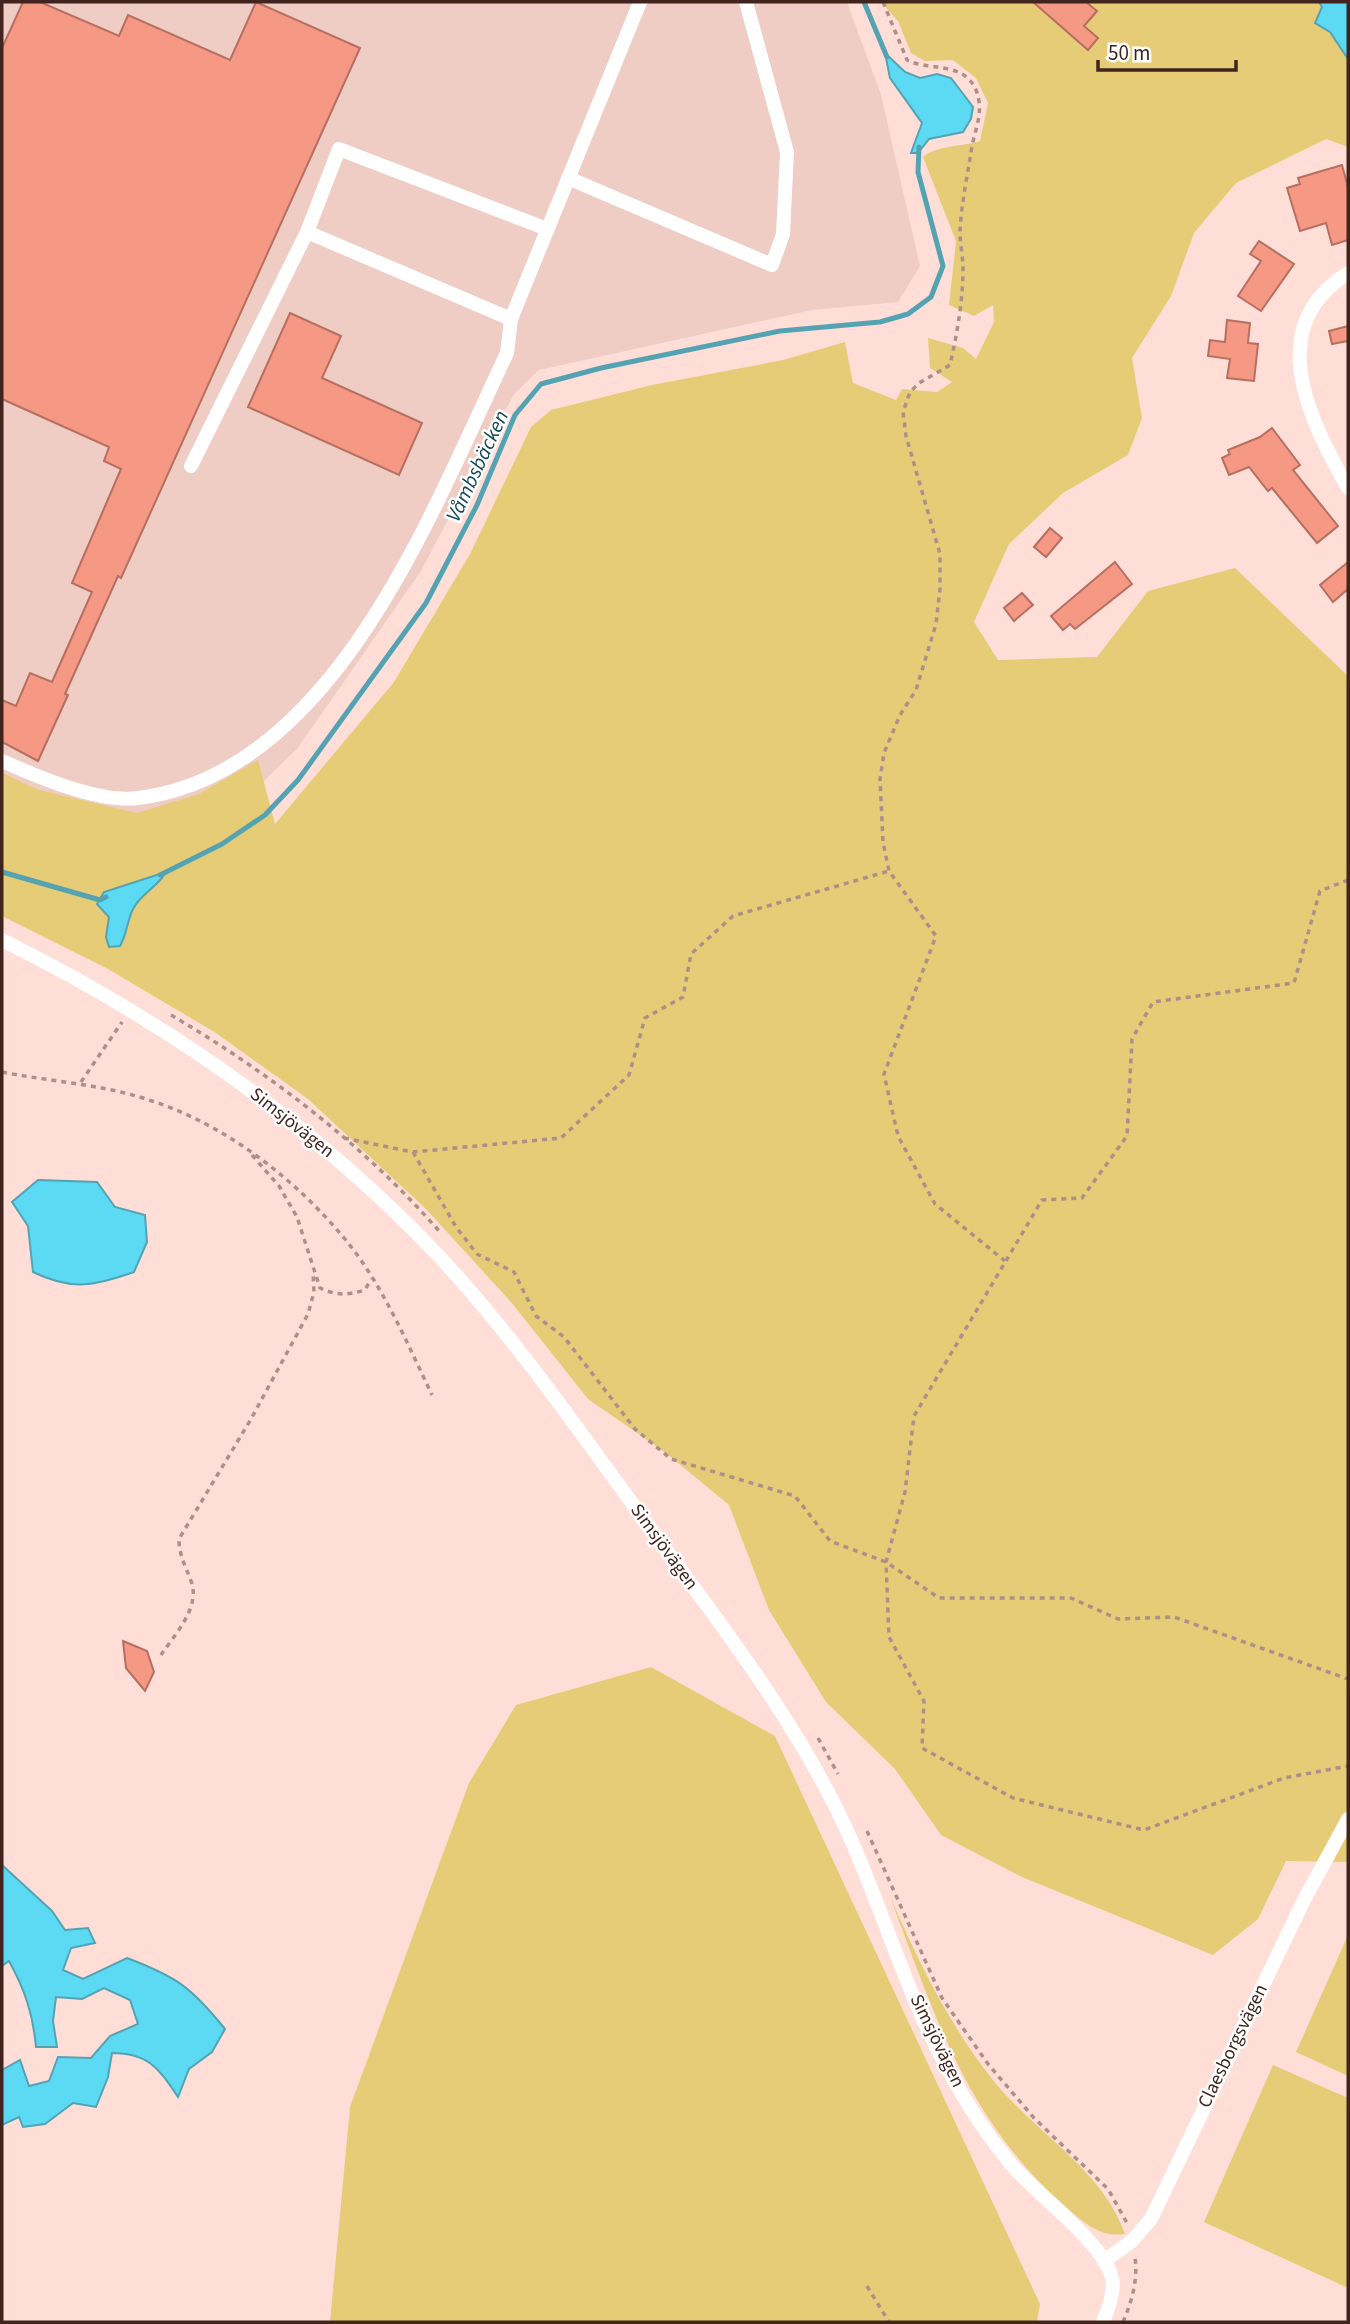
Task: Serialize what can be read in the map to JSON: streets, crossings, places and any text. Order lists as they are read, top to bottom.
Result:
{
  "streets": {
    "street": ["Simsjövägen", "Claesborgsvägen"]
  },
  "crossings": [
    ["Simsjövägen", "Claesborgsvägen"]
  ],
  "water": ["Våmbsbäcken"],
  "scale_bar": "50 m"
}
